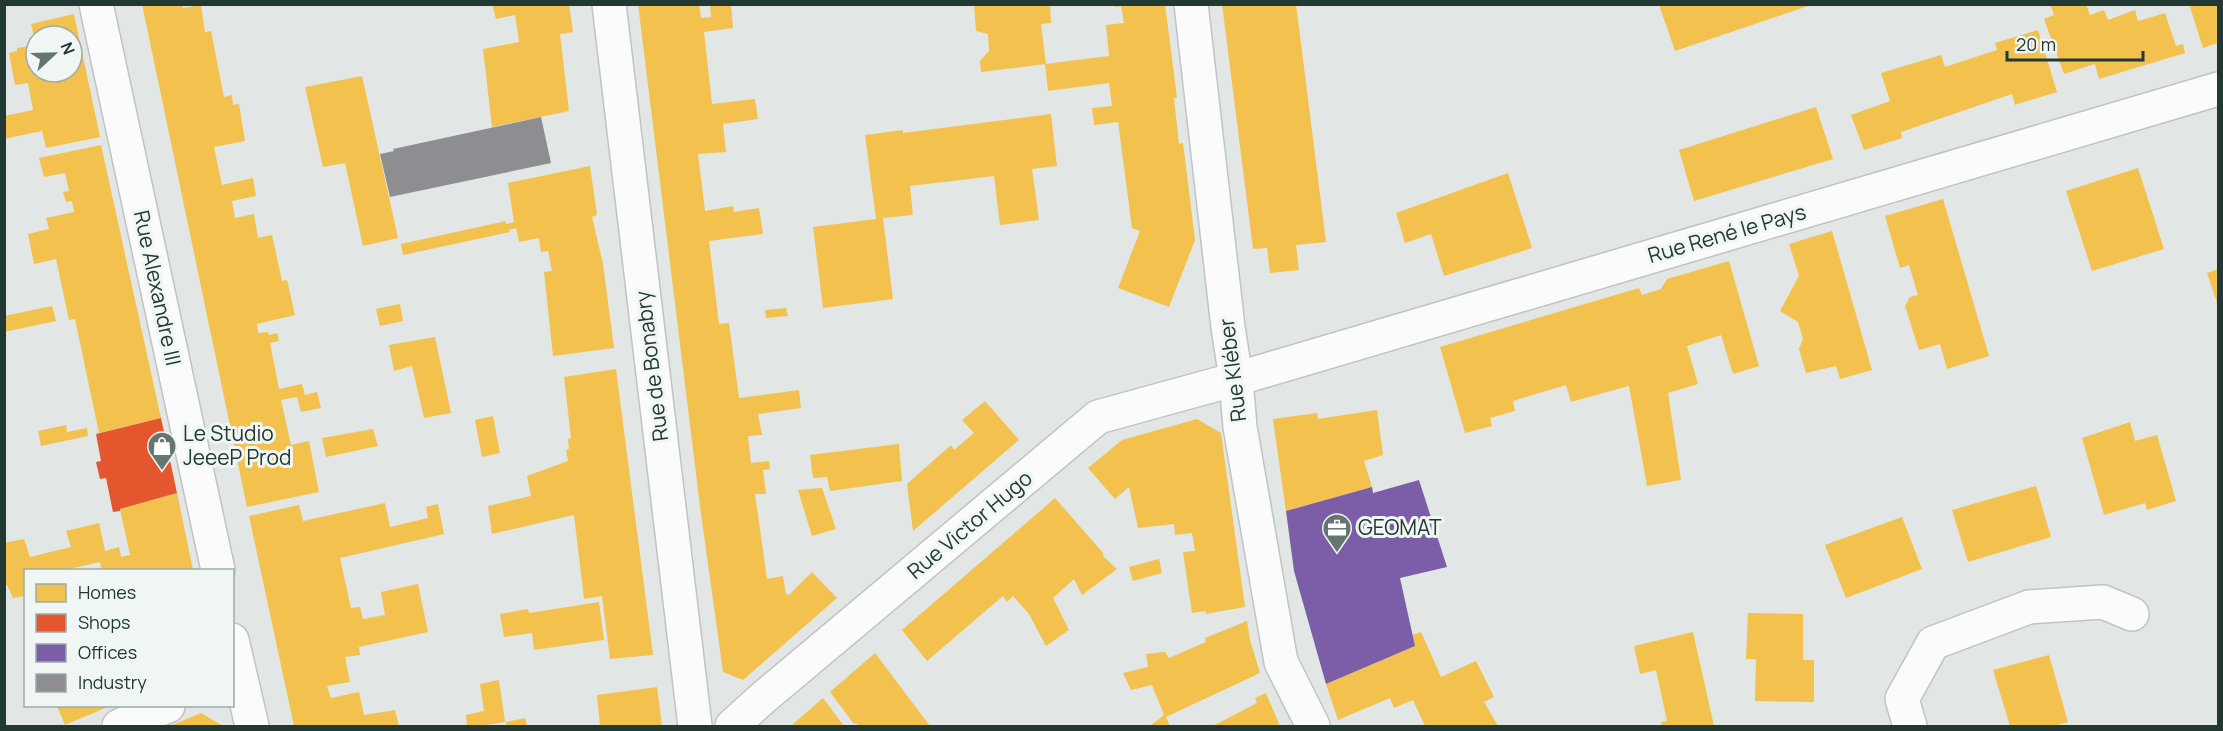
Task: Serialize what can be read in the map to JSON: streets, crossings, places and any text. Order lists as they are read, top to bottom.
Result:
{
  "streets": {
    "street": [
      "Rue René le Pays",
      "Rue Alexandre III",
      "Rue de Bonabry",
      "Rue Kléber",
      "Rue Victor Hugo"
    ]
  },
  "crossings": [
    ["Rue René le Pays", "Rue Kléber"],
    ["Rue René le Pays", "Rue Victor Hugo"],
    ["Rue Kléber", "Rue Victor Hugo"]
  ],
  "places": {
    "shop": ["Le Studio JeeeP Prod"],
    "office": ["GEOMAT"]
  },
  "legend": [
    "Homes",
    "Shops",
    "Offices",
    "Industry"
  ],
  "scale_bar": "20 m",
  "north": "right"
}
